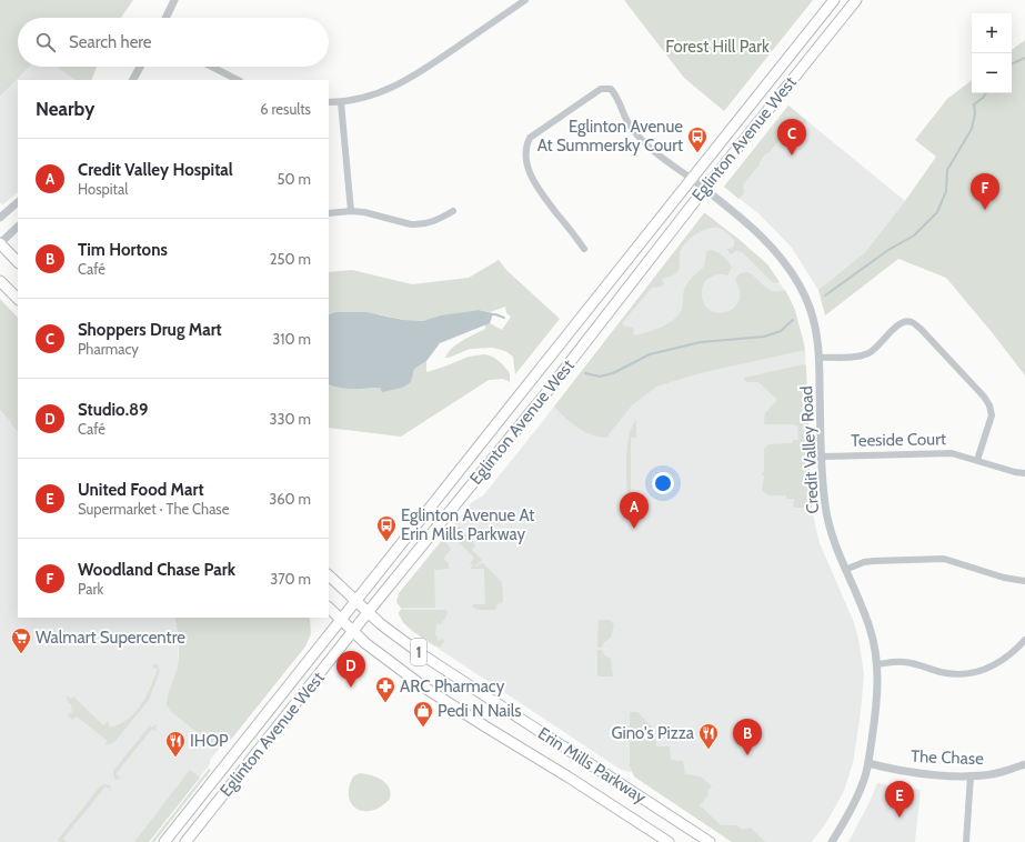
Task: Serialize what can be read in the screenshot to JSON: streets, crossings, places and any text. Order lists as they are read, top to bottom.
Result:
{
  "streets": {
    "main road": ["Eglinton Avenue West", "1", "Erin Mills Parkway"],
    "street": ["Teeside Court", "Credit Valley Road", "The Chase"]
  },
  "crossings": [
    ["Eglinton Avenue West", "Credit Valley Road"],
    ["Eglinton Avenue West", "Erin Mills Parkway"],
    ["Teeside Court", "Credit Valley Road"],
    ["Credit Valley Road", "The Chase"]
  ],
  "parks": ["Forest Hill Park"],
  "places": {
    "bus stop": ["Eglinton Avenue At Summersky Court", "Eglinton Avenue At Erin Mills Parkway"],
    "supermarket": ["Walmart Supercentre"],
    "pharmacy": ["ARC Pharmacy"],
    "shop": ["Pedi N Nails"],
    "restaurant": ["Gino's Pizza", "IHOP"]
  },
  "page": {
    "map_buttons": ["+", "−"],
    "search": "Search here",
    "heading": ["Nearby", "6 results"],
    "pins": [
      "C",
      "F",
      "A",
      "D",
      "B",
      "E"
    ],
    "list": [
      {
        "mark": "A",
        "name": "Credit Valley Hospital",
        "note": "Hospital",
        "value": "50 m"
      },
      {
        "mark": "B",
        "name": "Tim Hortons",
        "note": "Café",
        "value": "250 m"
      },
      {
        "mark": "C",
        "name": "Shoppers Drug Mart",
        "note": "Pharmacy",
        "value": "310 m"
      },
      {
        "mark": "D",
        "name": "Studio.89",
        "note": "Café",
        "value": "330 m"
      },
      {
        "mark": "E",
        "name": "United Food Mart",
        "note": "Supermarket · The Chase",
        "value": "360 m"
      },
      {
        "mark": "F",
        "name": "Woodland Chase Park",
        "note": "Park",
        "value": "370 m"
      }
    ]
  }
}
